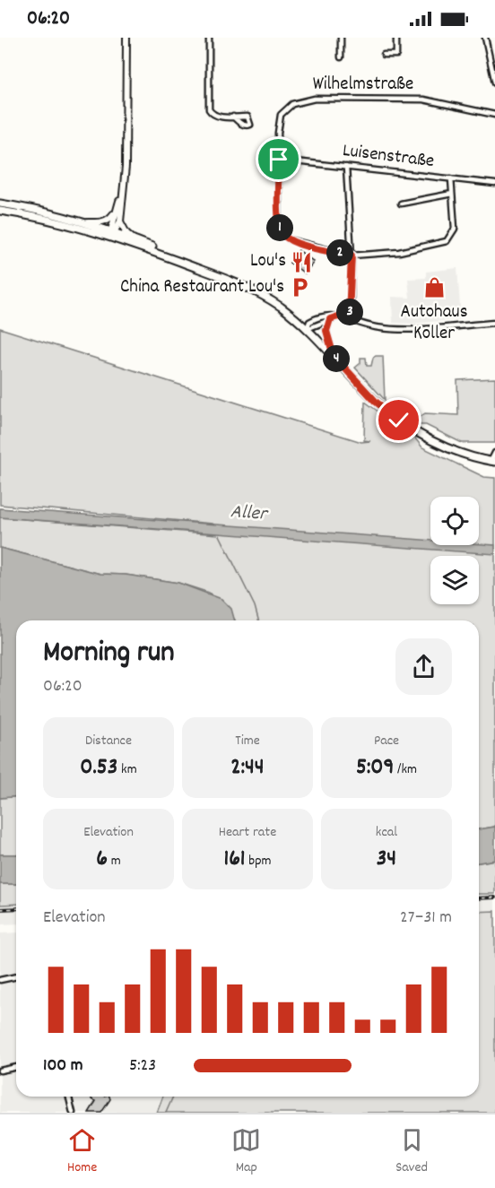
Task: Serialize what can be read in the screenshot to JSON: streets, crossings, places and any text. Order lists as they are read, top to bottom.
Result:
{
  "streets": {
    "street": ["Wilhelmstraße", "Luisenstraße"]
  },
  "crossings": [
    ["Wilhelmstraße", "Luisenstraße"]
  ],
  "water": ["Aller"],
  "places": {
    "restaurant": ["Lou's"],
    "parking": ["China Restaurant Lou's"],
    "shop": ["Autohaus Koller"]
  },
  "page": {
    "status": "06:20",
    "pins": [
      "1",
      "2",
      "3",
      "4"
    ],
    "heading": ["Morning run", "06:20"],
    "stats": [
      ["Distance", "0.53 km"],
      ["Time", "2:44"],
      ["Pace", "5:09 /km"],
      ["Elevation", "6 m"],
      ["Heart rate", "161 bpm"],
      ["kcal", "34"]
    ],
    "chart": ["Elevation", "27–31 m"],
    "list": [
      {
        "name": "100 m",
        "note": "5:23"
      }
    ],
    "tabs": ["Home", "Map", "Saved"]
  }
}
